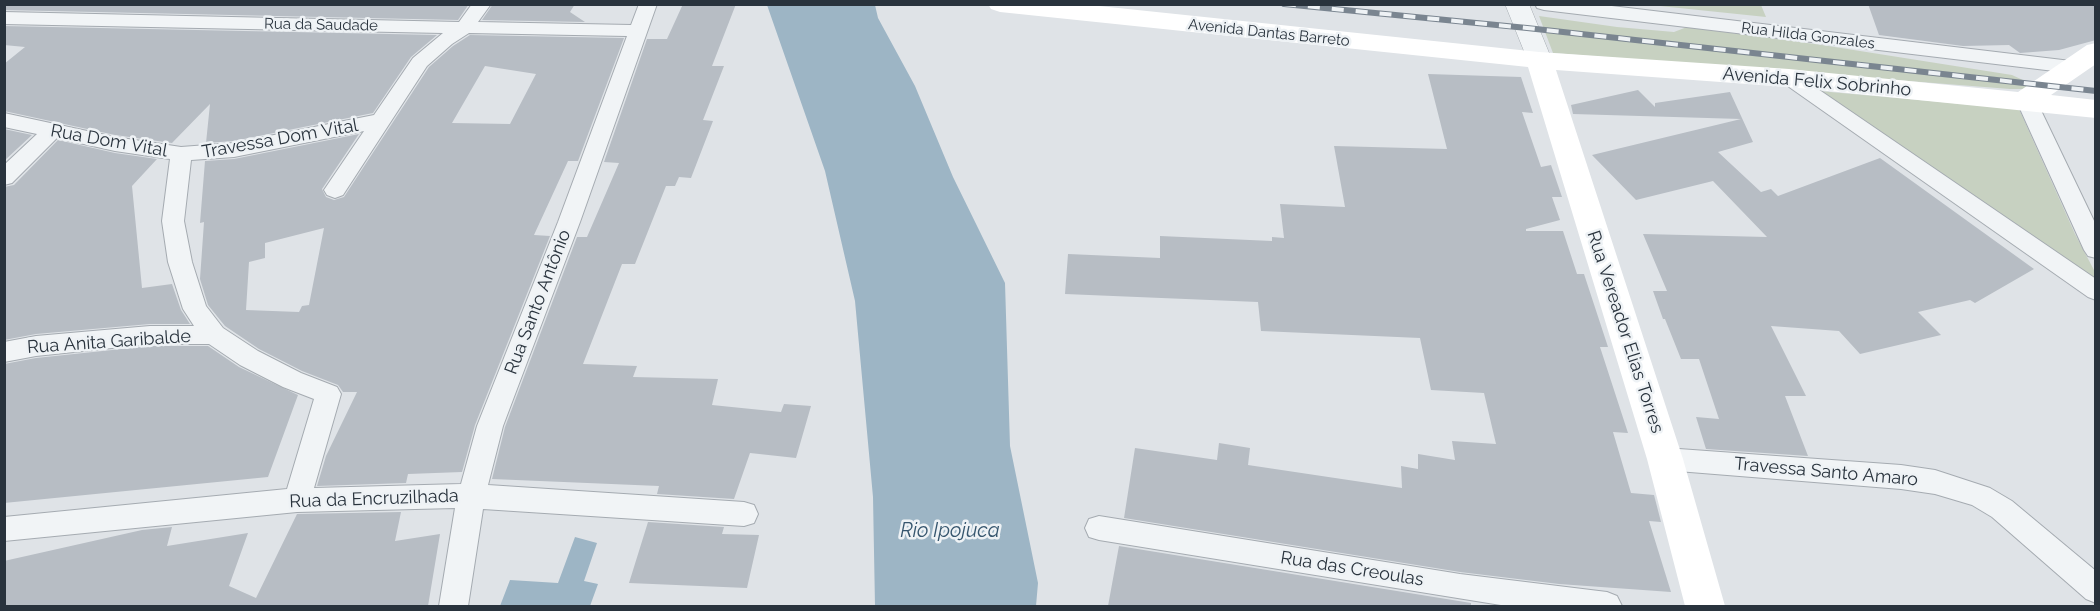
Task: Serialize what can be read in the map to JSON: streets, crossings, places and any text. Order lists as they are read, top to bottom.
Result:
{
  "streets": {
    "main road": ["Avenida Dantas Barreto", "Avenida Felix Sobrinho", "Rua Vereador Elias Torres"],
    "street": [
      "Rua da Saudade",
      "Rua Hilda Gonzales",
      "Travessa Dom Vital",
      "Rua Dom Vital",
      "Rua Santo Antônio",
      "Rua Anita Garibalde",
      "Travessa Santo Amaro",
      "Rua da Encruzilhada",
      "Rua das Creoulas"
    ]
  },
  "crossings": [
    ["Rua da Saudade", "Rua Santo Antônio"],
    ["Avenida Dantas Barreto", "Avenida Felix Sobrinho"],
    ["Avenida Dantas Barreto", "Rua Vereador Elias Torres"],
    ["Avenida Felix Sobrinho", "Rua Vereador Elias Torres"],
    ["Travessa Dom Vital", "Rua Dom Vital"],
    ["Rua Dom Vital", "Rua Anita Garibalde"],
    ["Rua Dom Vital", "Rua da Encruzilhada"],
    ["Rua Santo Antônio", "Rua da Encruzilhada"],
    ["Rua Vereador Elias Torres", "Travessa Santo Amaro"]
  ],
  "water": ["Rio Ipojuca"]
}
